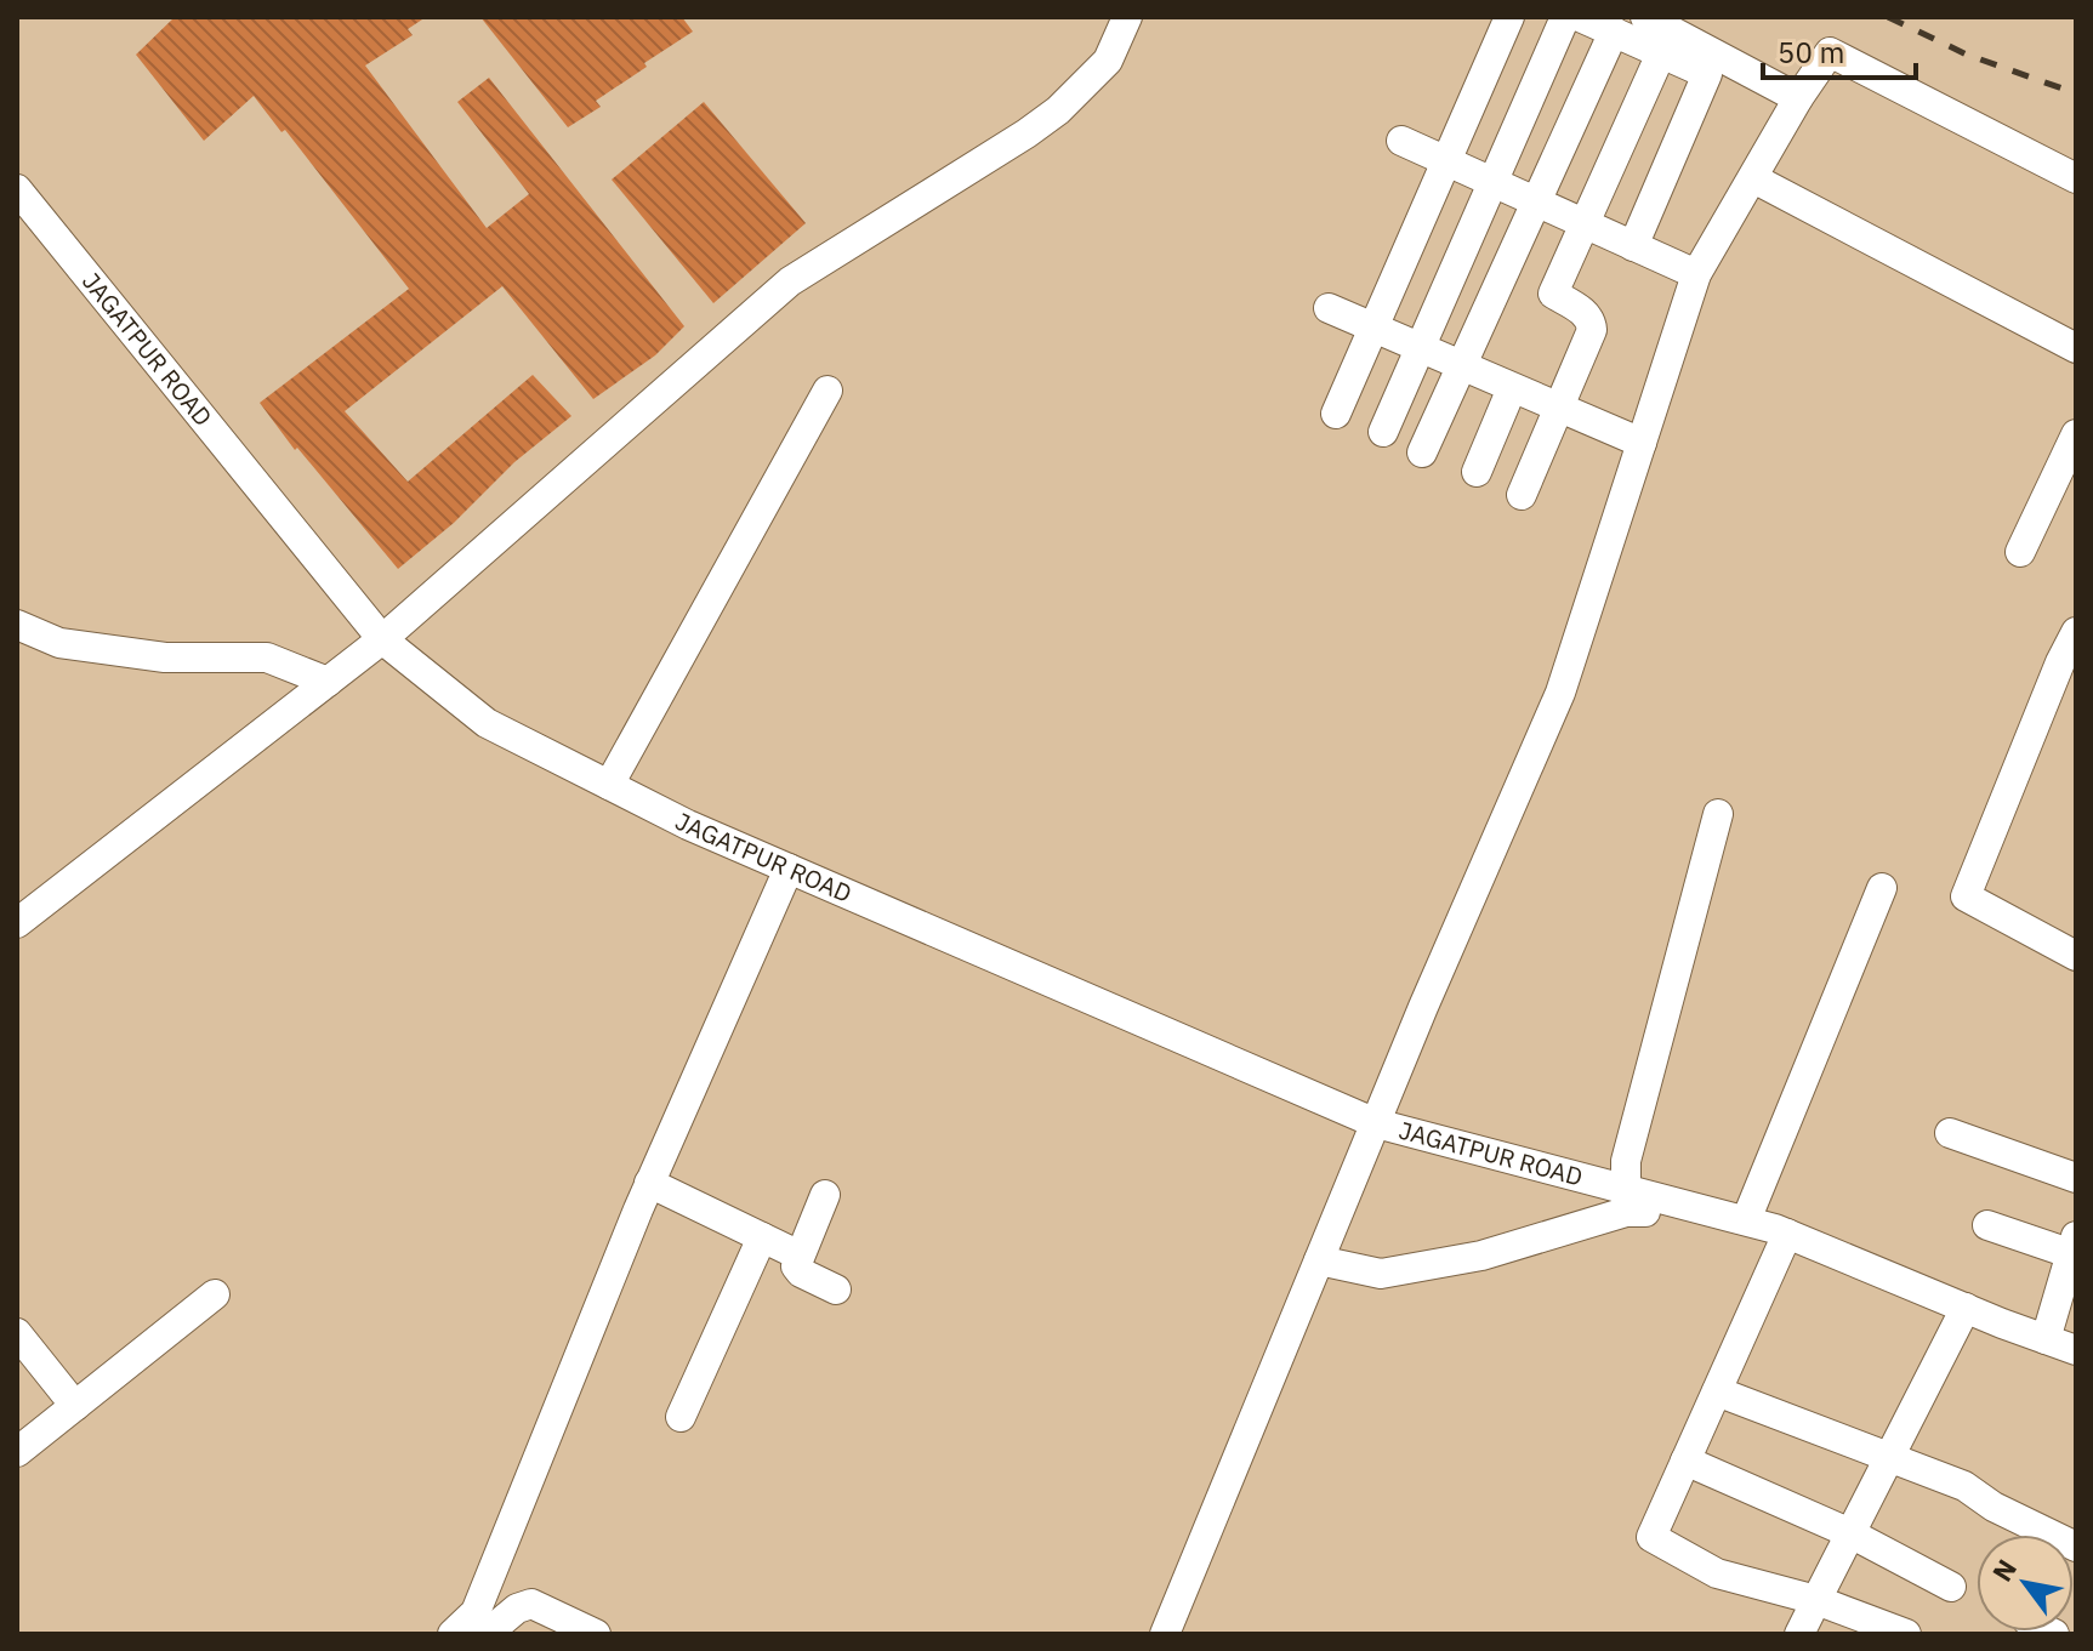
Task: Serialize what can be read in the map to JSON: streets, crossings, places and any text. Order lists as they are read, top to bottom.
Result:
{
  "streets": {
    "street": ["JAGATPUR ROAD"]
  },
  "scale_bar": "50 m",
  "north": "top left"
}
